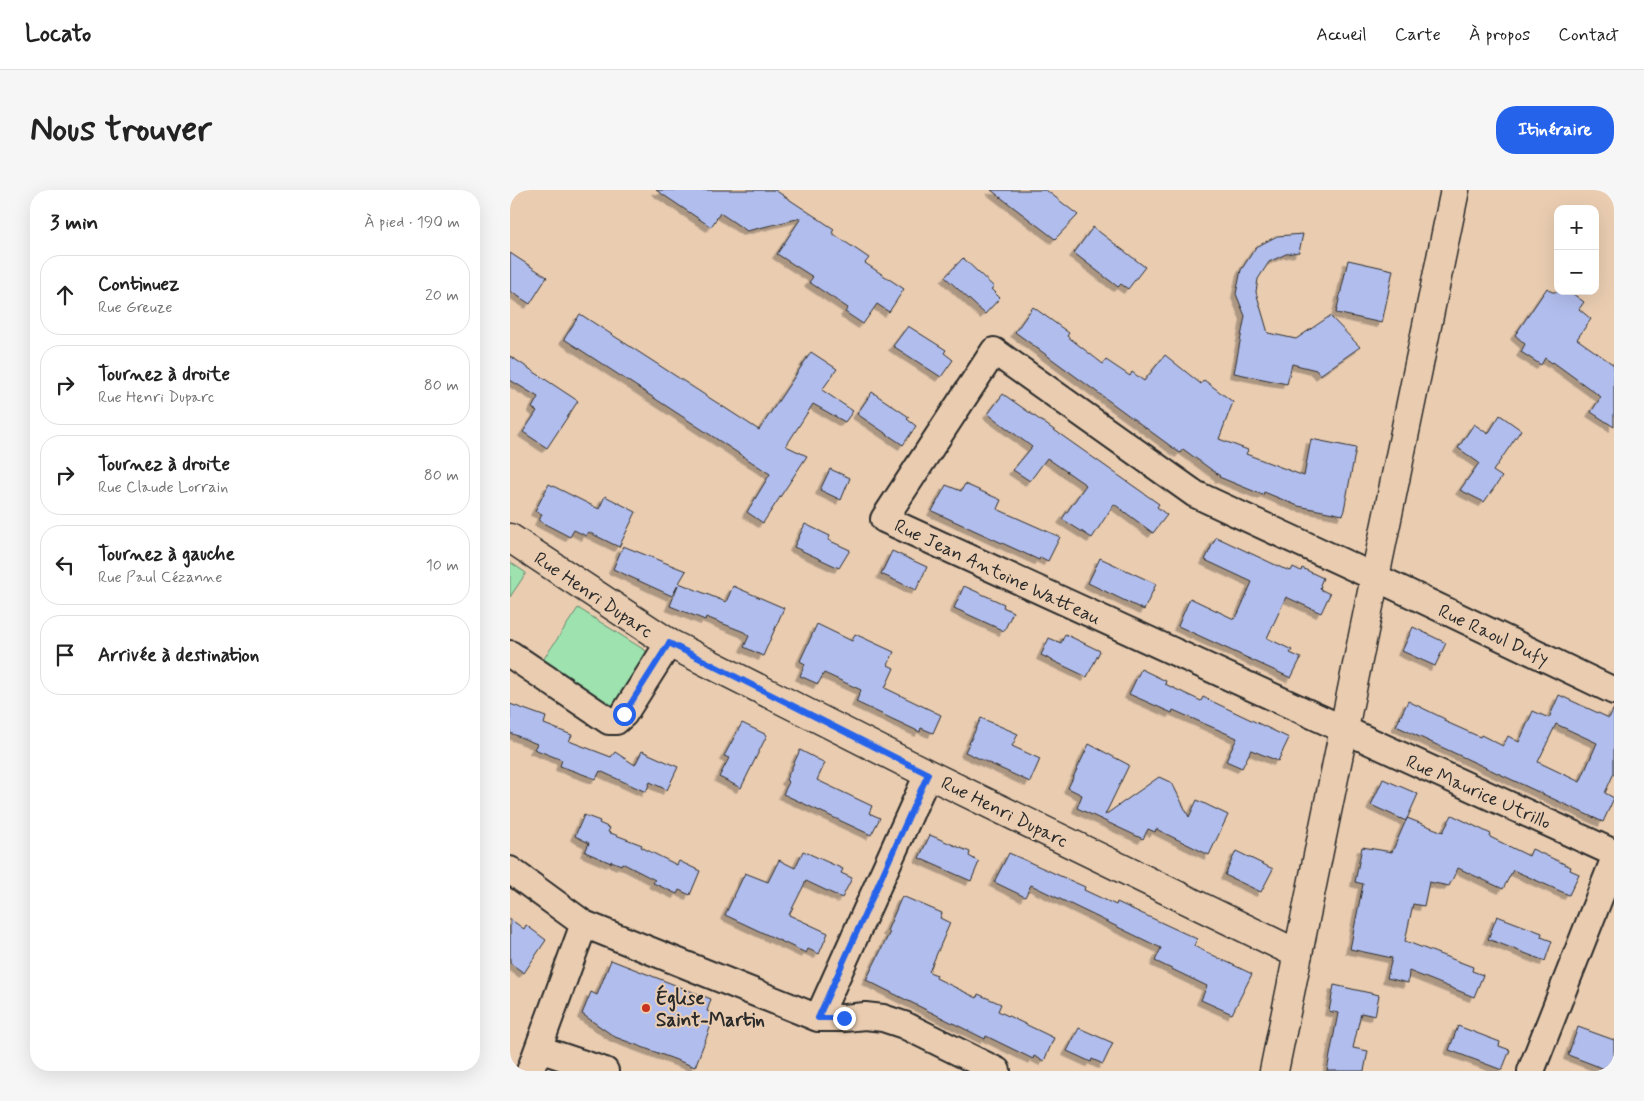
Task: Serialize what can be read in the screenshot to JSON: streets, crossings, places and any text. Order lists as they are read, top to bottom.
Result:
{
  "streets": {
    "main road": ["Rue Henri Duparc"],
    "street": ["Rue Jean Antoine Watteau", "Rue Raoul Dufy", "Rue Maurice Utrillo"]
  },
  "crossings": [
    ["Rue Jean Antoine Watteau", "Rue Raoul Dufy"],
    ["Rue Jean Antoine Watteau", "Rue Maurice Utrillo"]
  ],
  "places": ["Église Saint-Martin"],
  "page": {
    "header": "Locato",
    "nav": [
      "Accueil",
      "Carte",
      "À propos",
      "Contact"
    ],
    "buttons": "Itinéraire",
    "title": "Nous trouver",
    "heading": ["3 min", "À pied · 190 m"],
    "map_buttons": ["+", "−"],
    "list": [
      ["Continuez", "Rue Greuze", "20 m"],
      ["Tournez à droite", "Rue Henri Duparc", "80 m"],
      ["Tournez à droite", "Rue Claude Lorrain", "80 m"],
      ["Tournez à gauche", "Rue Paul Cézanne", "10 m"],
      "Arrivée à destination"
    ]
  }
}
